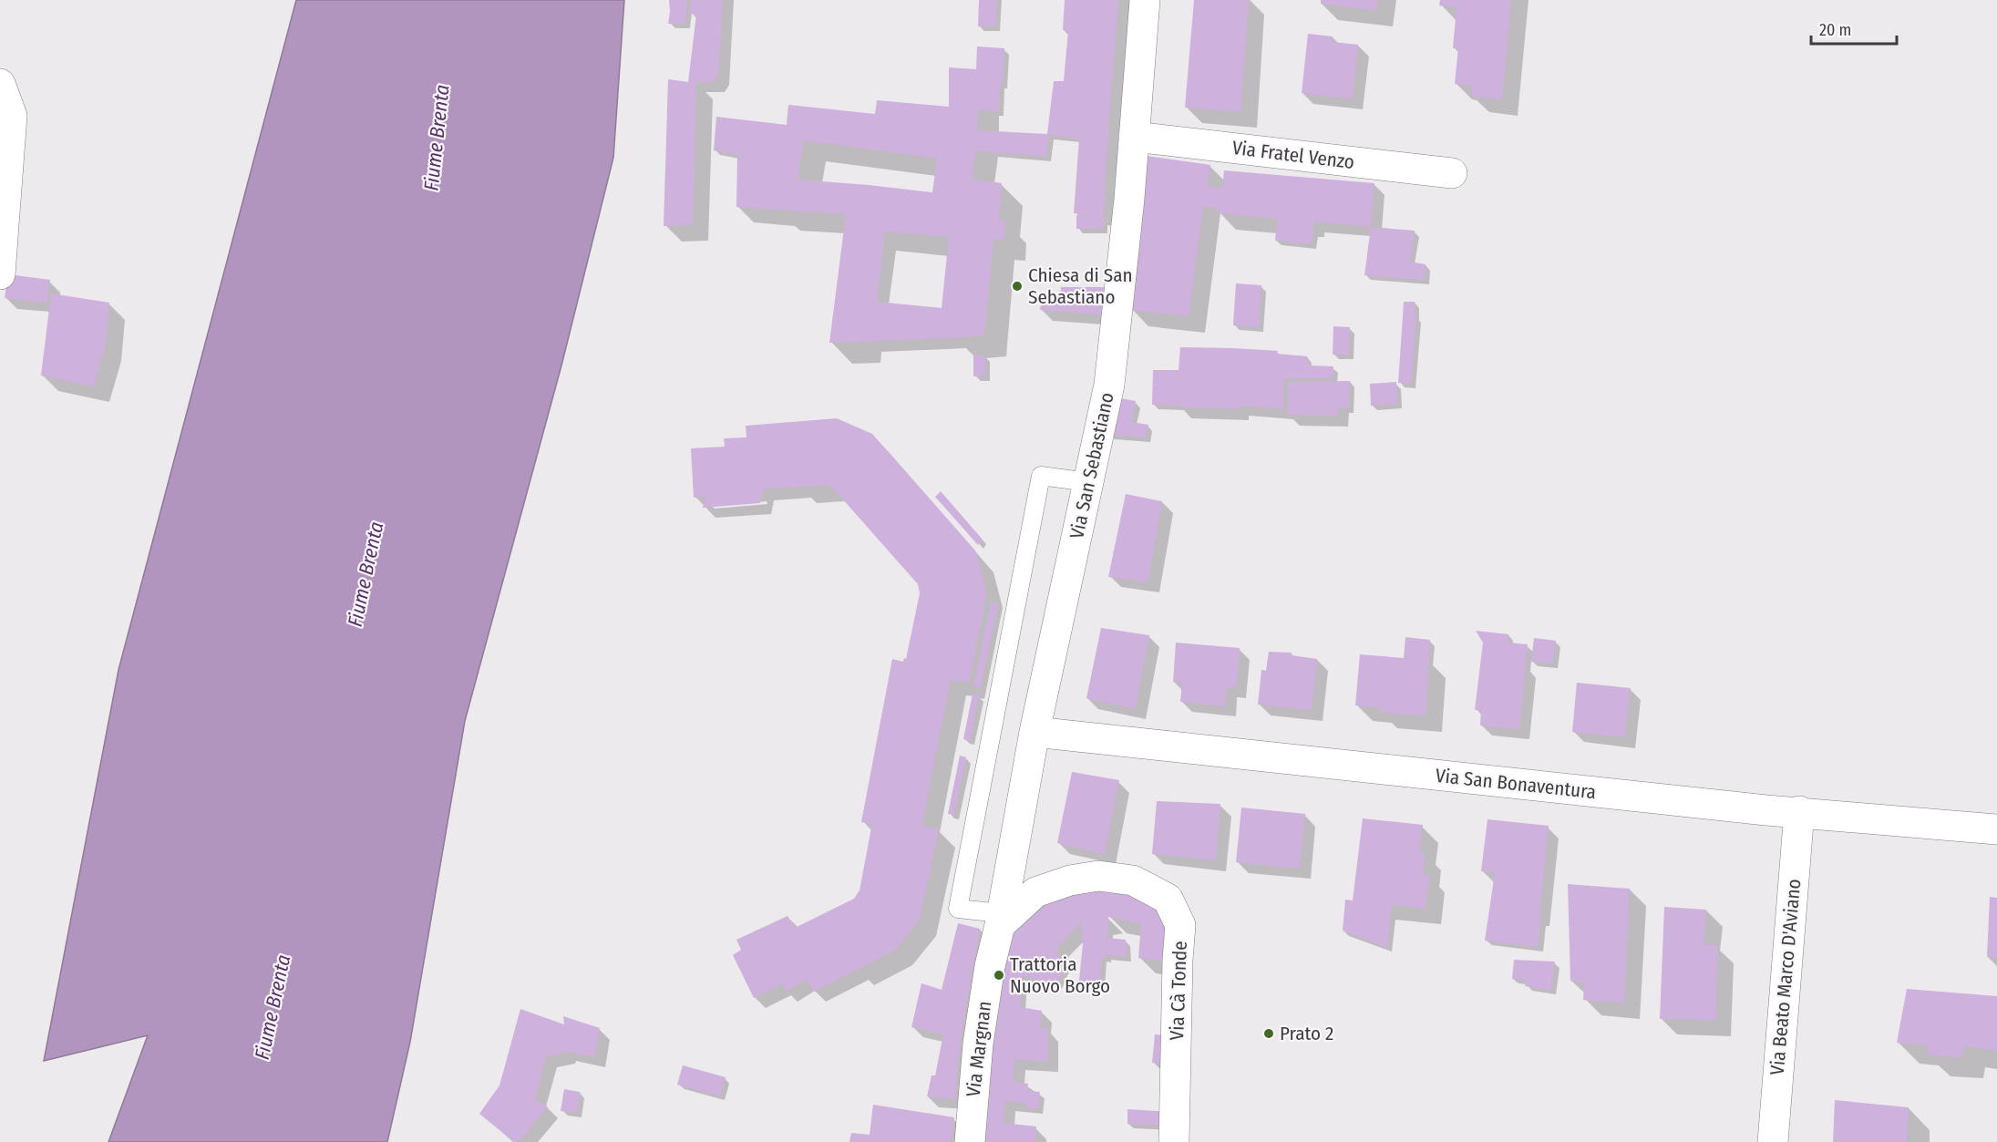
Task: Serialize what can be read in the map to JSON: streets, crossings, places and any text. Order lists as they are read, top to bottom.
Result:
{
  "streets": {
    "street": [
      "Via Fratel Venzo",
      "Via San Sebastiano",
      "Via San Bonaventura",
      "Via Beato Marco D'Aviano",
      "Via Cà Tonde",
      "Via Margnan"
    ]
  },
  "crossings": [
    ["Via Fratel Venzo", "Via San Sebastiano"],
    ["Via San Sebastiano", "Via San Bonaventura"],
    ["Via San Sebastiano", "Via Cà Tonde"],
    ["Via San Sebastiano", "Via Margnan"],
    ["Via San Bonaventura", "Via Beato Marco D'Aviano"],
    ["Via Cà Tonde", "Via Margnan"]
  ],
  "water": ["Fiume Brenta"],
  "places": ["Chiesa di San Sebastiano", "Trattoria Nuovo Borgo", "Prato 2"],
  "scale_bar": "20 m"
}
